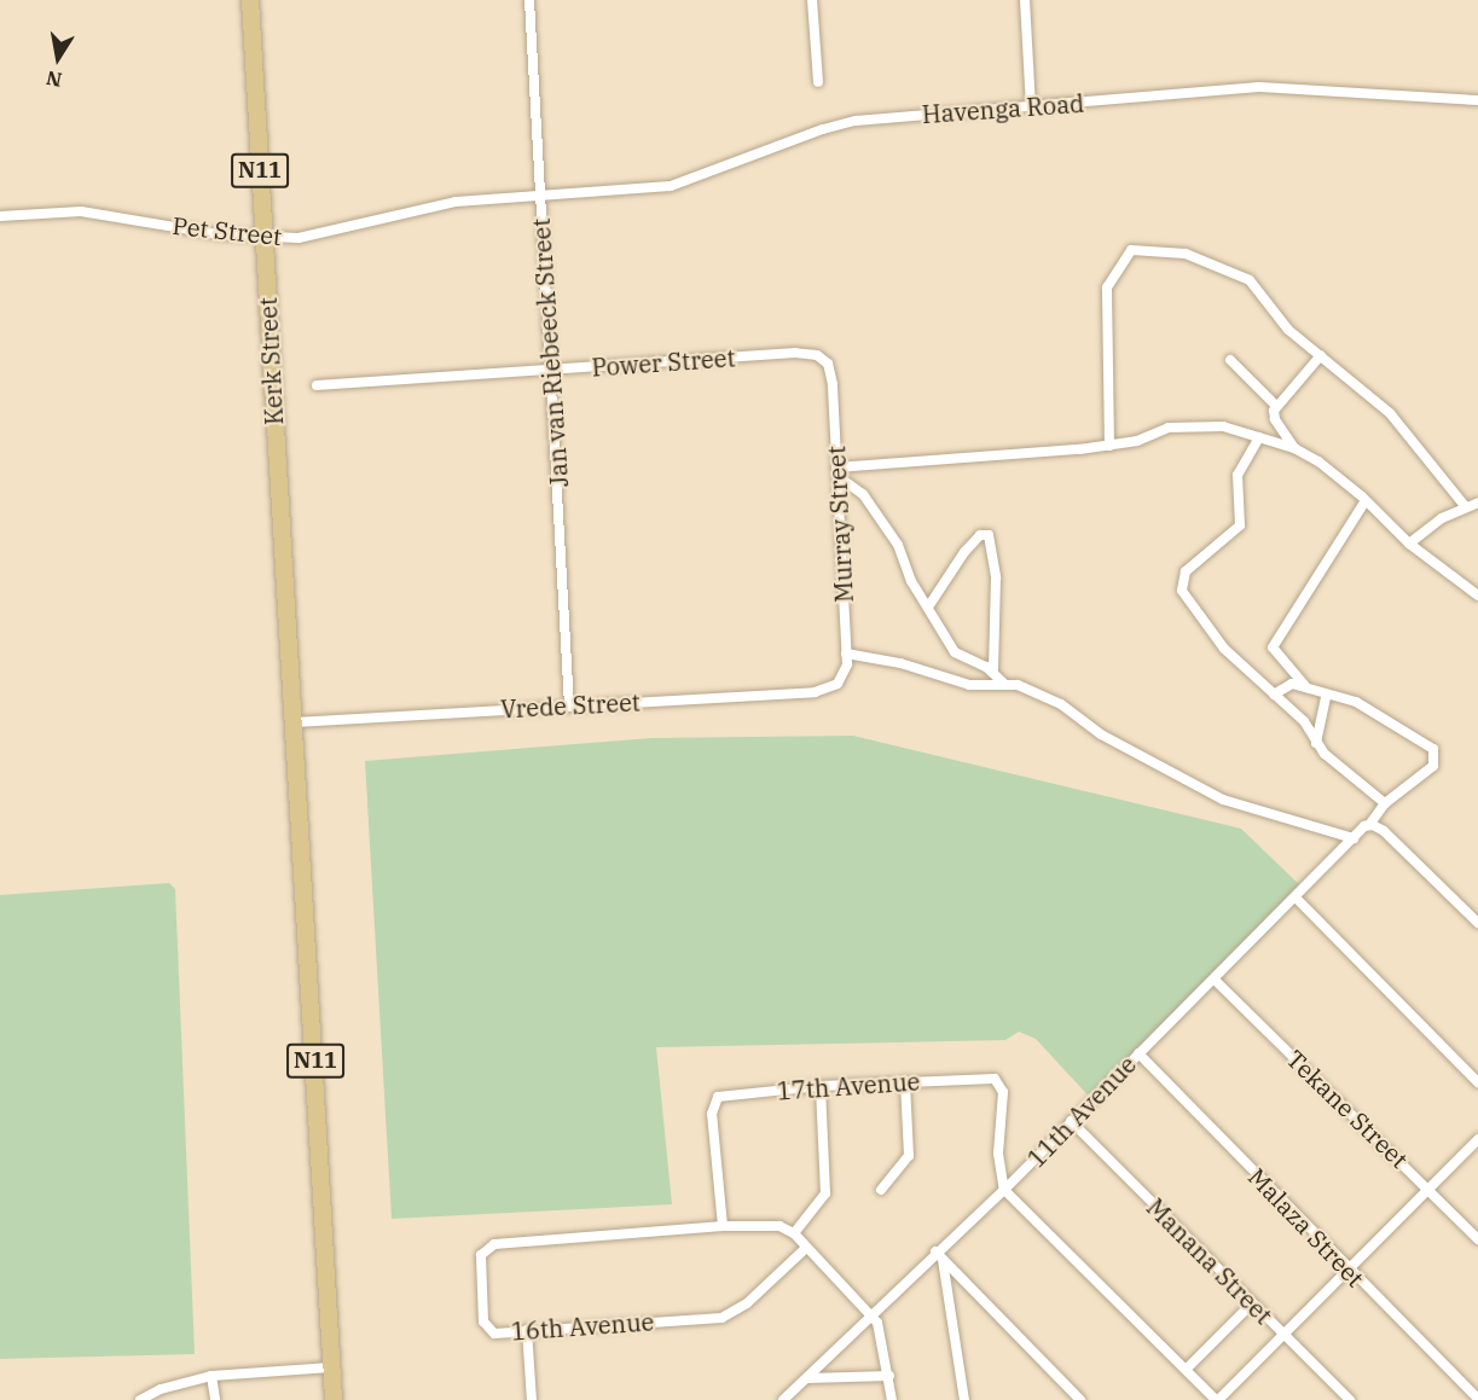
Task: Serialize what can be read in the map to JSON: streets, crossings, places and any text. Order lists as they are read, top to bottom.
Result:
{
  "streets": {
    "highway": ["N11", "Kerk Street"],
    "street": [
      "Havenga Road",
      "Pet Street",
      "Jan van Riebeeck Street",
      "Power Street",
      "Murray Street",
      "Vrede Street",
      "17th Avenue",
      "Tekane Street",
      "11th Avenue",
      "Malaza Street",
      "Manana Street",
      "16th Avenue"
    ]
  },
  "crossings": [
    ["Havenga Road", "Pet Street"],
    ["Havenga Road", "Jan van Riebeeck Street"],
    ["N11", "Kerk Street"],
    ["N11", "Vrede Street"],
    ["Pet Street", "Jan van Riebeeck Street"],
    ["Pet Street", "Kerk Street"],
    ["Jan van Riebeeck Street", "Power Street"],
    ["Jan van Riebeeck Street", "Vrede Street"],
    ["Kerk Street", "Vrede Street"],
    ["Power Street", "Murray Street"],
    ["Murray Street", "Vrede Street"],
    ["17th Avenue", "11th Avenue"],
    ["17th Avenue", "16th Avenue"],
    ["Tekane Street", "11th Avenue"],
    ["11th Avenue", "Malaza Street"],
    ["11th Avenue", "Manana Street"]
  ],
  "north": "bottom"
}
